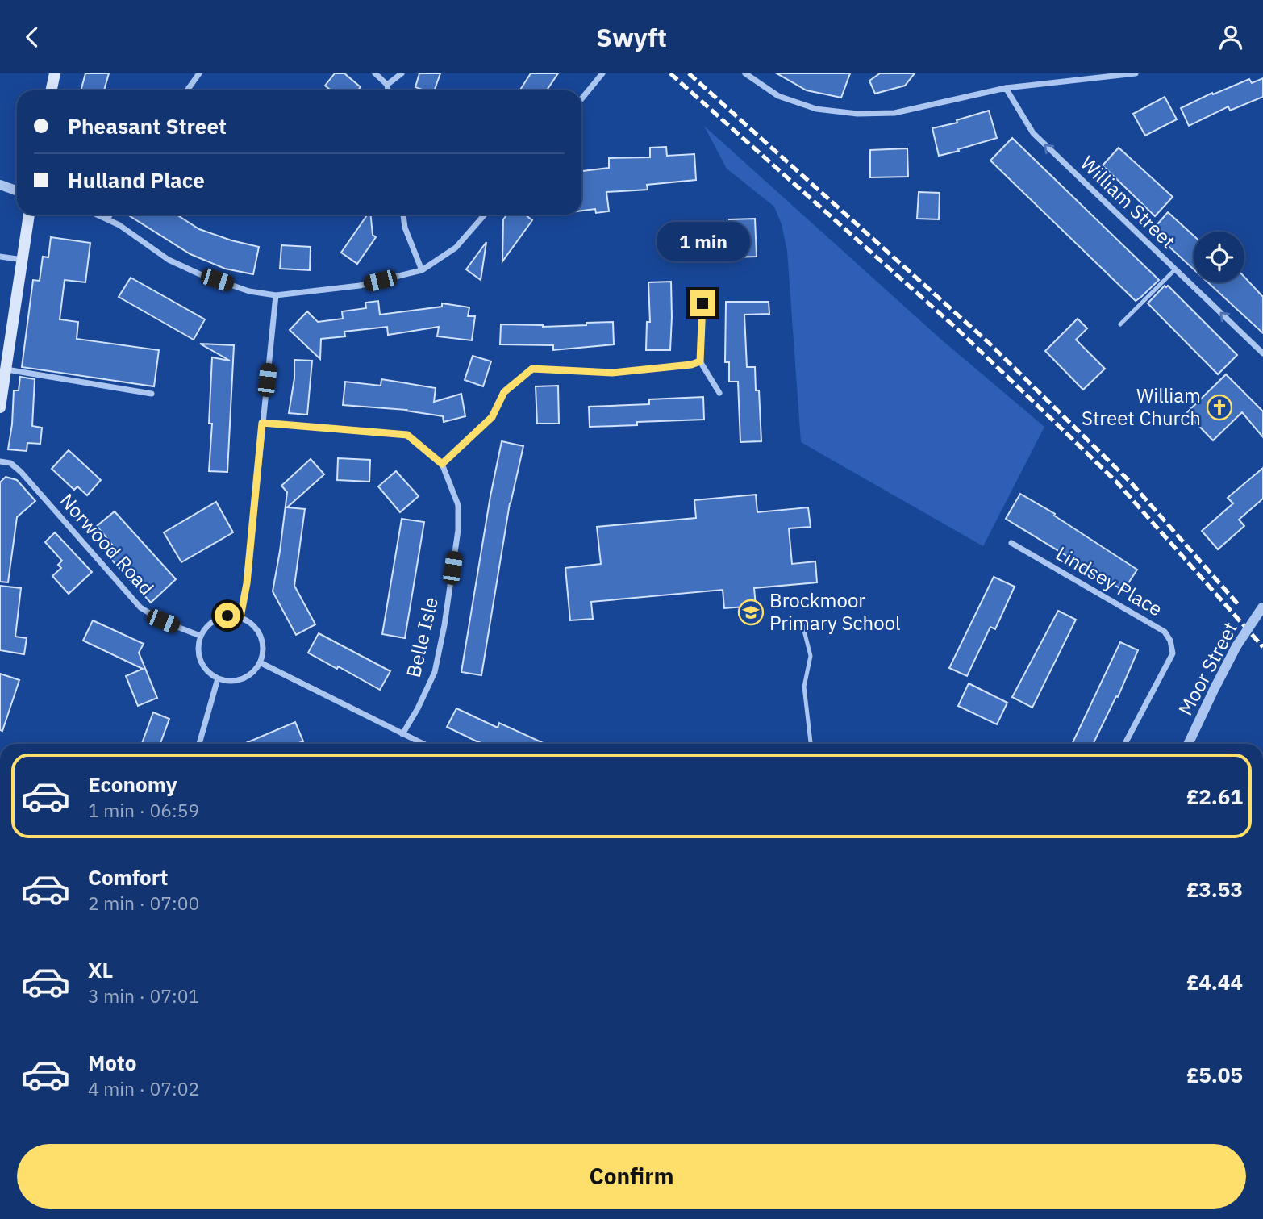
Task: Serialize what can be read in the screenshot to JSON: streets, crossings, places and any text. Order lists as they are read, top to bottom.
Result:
{
  "streets": {
    "street": [
      "William Street",
      "Norwood Road",
      "Lindsey Place",
      "Belle Isle",
      "Moor Street"
    ]
  },
  "one_way": ["William Street"],
  "places": {
    "church": ["William Street Church"],
    "school or university": ["Brockmoor Primary School"]
  },
  "page": {
    "header": "Swyft",
    "banner": ["Pheasant Street", "Hulland Place"],
    "bubble": "1 min",
    "list": [
      {
        "name": "Economy",
        "note": "1 min · 06:59",
        "value": "£2.61"
      },
      {
        "name": "Comfort",
        "note": "2 min · 07:00",
        "value": "£3.53"
      },
      {
        "name": "XL",
        "note": "3 min · 07:01",
        "value": "£4.44"
      },
      {
        "name": "Moto",
        "note": "4 min · 07:02",
        "value": "£5.05"
      }
    ],
    "buttons": "Confirm"
  }
}
